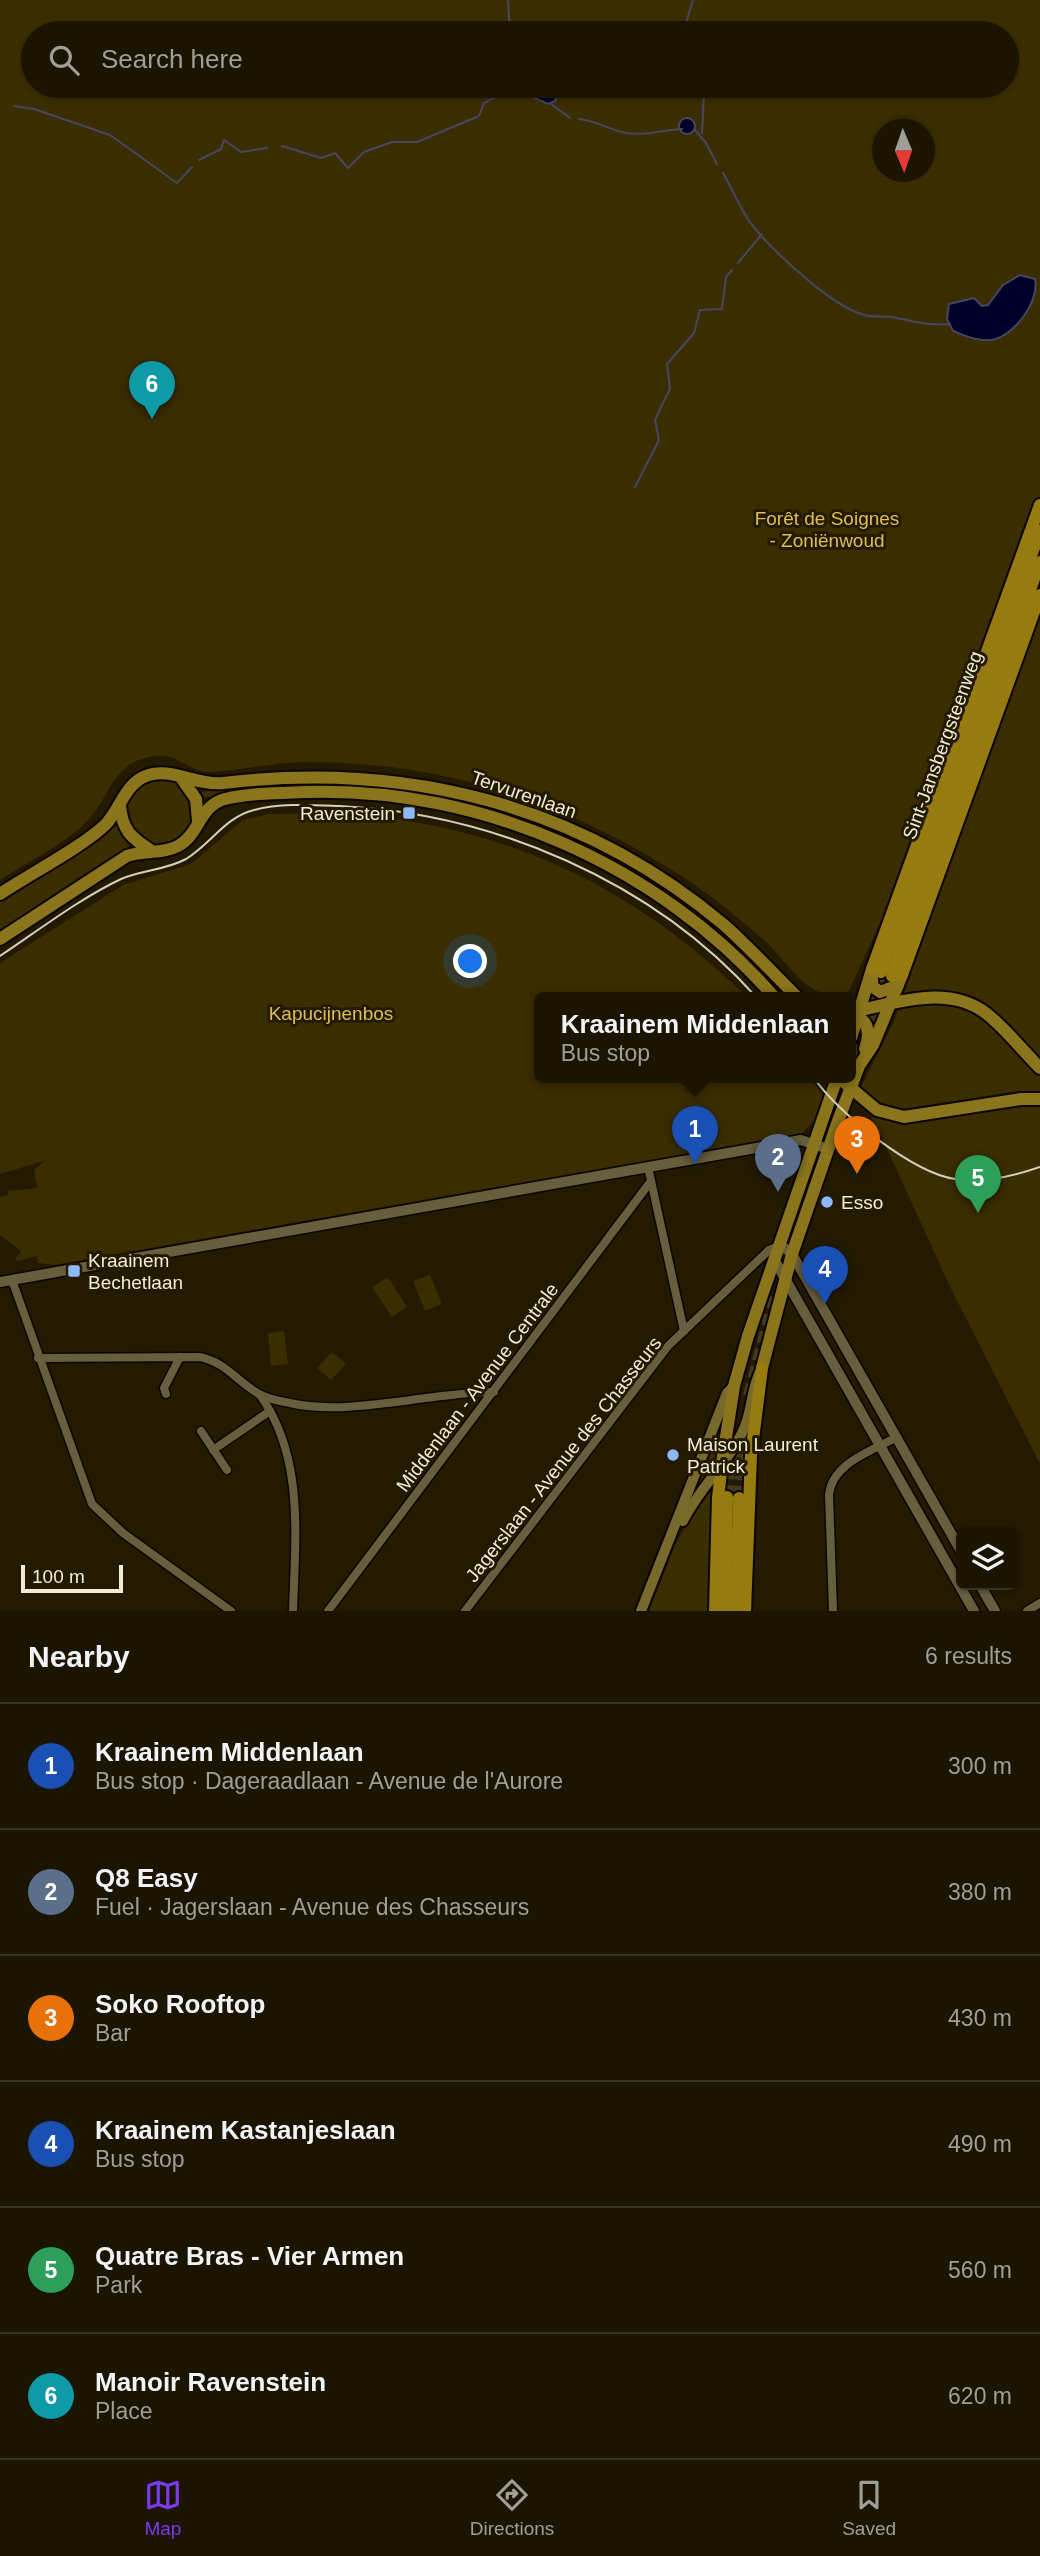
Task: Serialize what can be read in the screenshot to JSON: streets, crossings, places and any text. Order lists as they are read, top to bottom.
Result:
{
  "streets": {
    "highway": ["Sint-Jansbergsteenweg"],
    "main road": ["Tervurenlaan"],
    "street": ["Middenlaan - Avenue Centrale", "Jagerslaan - Avenue des Chasseurs"]
  },
  "parks": ["Forêt de Soignes - Zoniënwoud", "Kapucijnenbos"],
  "places": {
    "transit": ["Ravenstein", "Kraainem Bechetlaan"],
    "other": ["Esso", "Maison Laurent Patrick"]
  },
  "scale_bar": "100 m",
  "north": "bottom",
  "page": {
    "search": "Search here",
    "pins": [
      "6",
      "1",
      "3",
      "2",
      "5",
      "4"
    ],
    "popup": ["Kraainem Middenlaan", "Bus stop"],
    "scale": "100 m",
    "heading": ["Nearby", "6 results"],
    "list": [
      {
        "mark": "1",
        "name": "Kraainem Middenlaan",
        "note": "Bus stop · Dageraadlaan - Avenue de l'Aurore",
        "value": "300 m"
      },
      {
        "mark": "2",
        "name": "Q8 Easy",
        "note": "Fuel · Jagerslaan - Avenue des Chasseurs",
        "value": "380 m"
      },
      {
        "mark": "3",
        "name": "Soko Rooftop",
        "note": "Bar",
        "value": "430 m"
      },
      {
        "mark": "4",
        "name": "Kraainem Kastanjeslaan",
        "note": "Bus stop",
        "value": "490 m"
      },
      {
        "mark": "5",
        "name": "Quatre Bras - Vier Armen",
        "note": "Park",
        "value": "560 m"
      },
      {
        "mark": "6",
        "name": "Manoir Ravenstein",
        "note": "Place",
        "value": "620 m"
      }
    ],
    "nav": ["Map", "Directions", "Saved"]
  }
}
